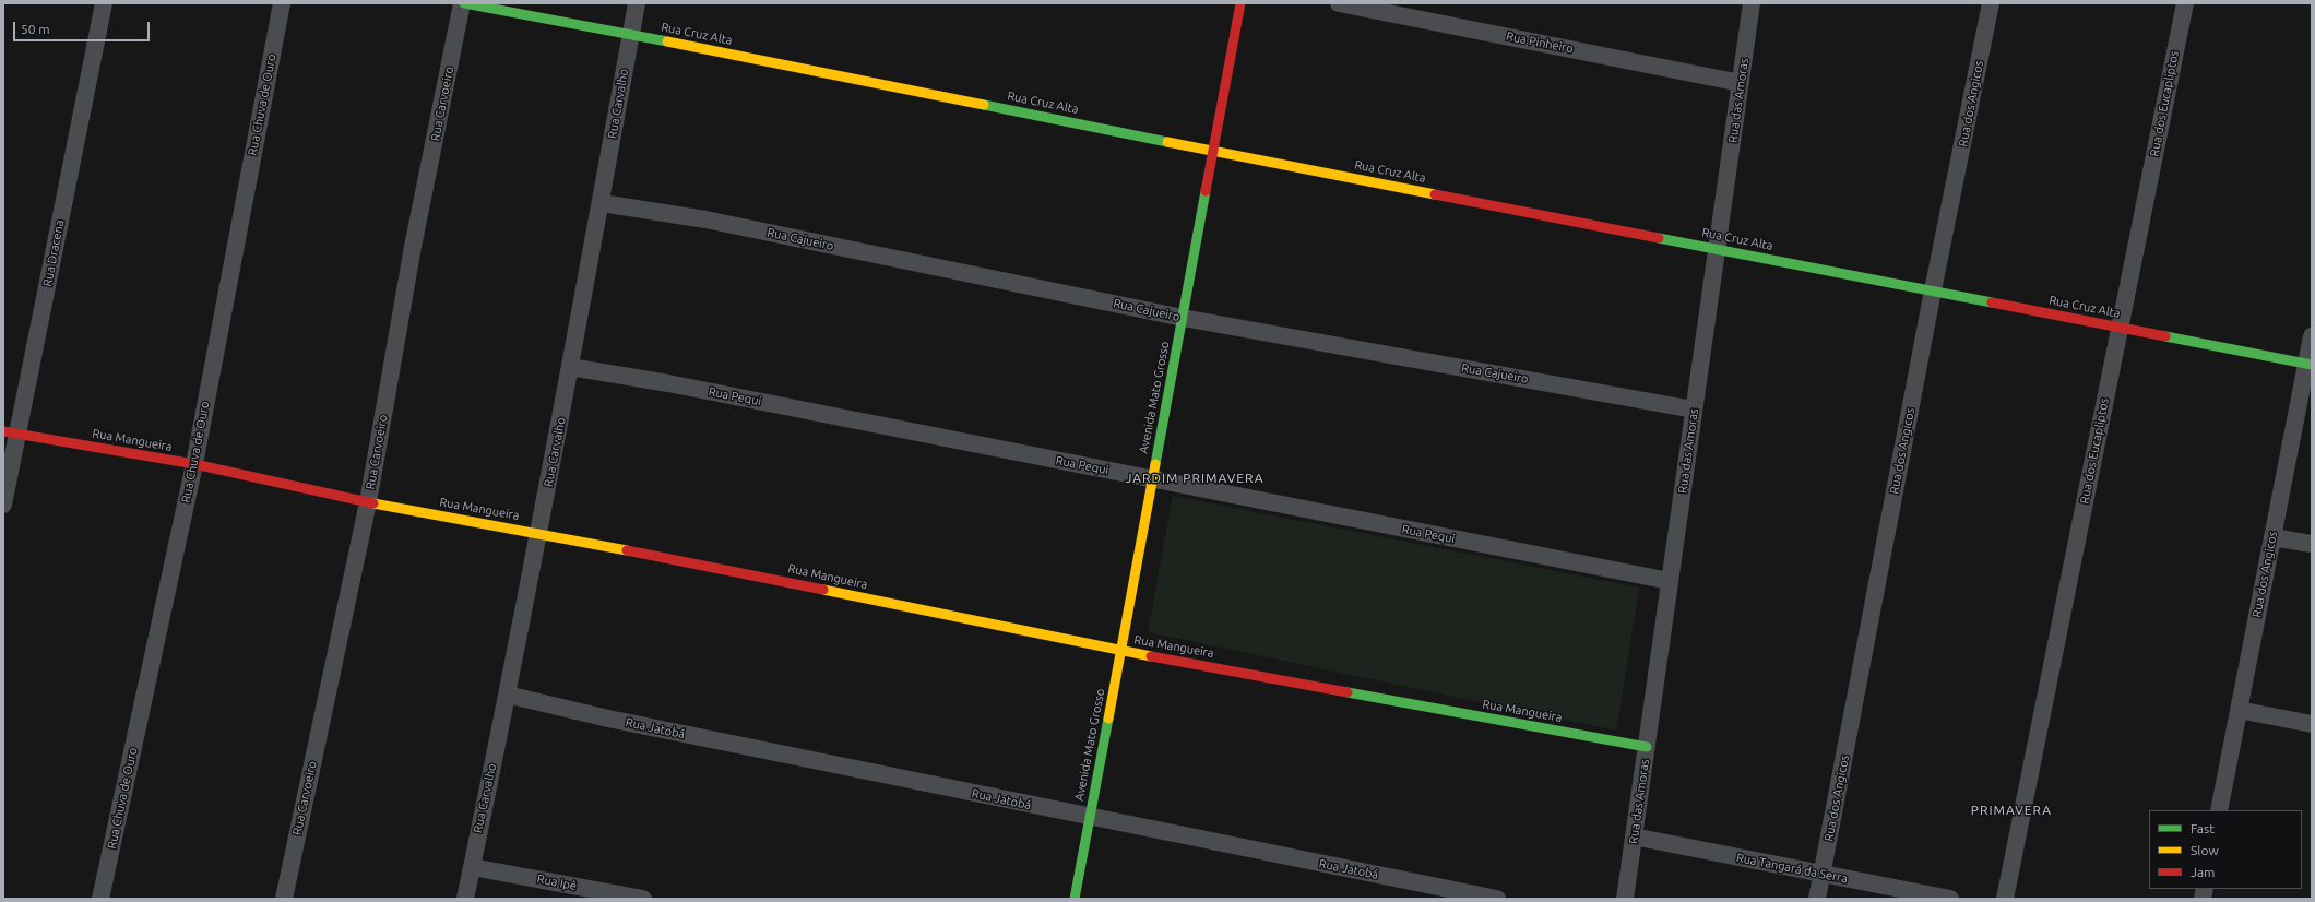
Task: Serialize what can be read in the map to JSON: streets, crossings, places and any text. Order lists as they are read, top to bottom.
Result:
{
  "streets": {
    "street": [
      "Rua Cruz Alta",
      "Rua Pinheiro",
      "Rua das Amoras",
      "Rua Carvoeiro",
      "Rua Carvalho",
      "Rua dos Angicos",
      "Rua dos Eucapliptos",
      "Rua Chuva de Ouro",
      "Rua Cajueiro",
      "Rua Dracena",
      "Rua Pequi",
      "Avenida Mato Grosso",
      "Rua Mangueira",
      "Rua Jatobá",
      "Rua Tangará da Serra",
      "Rua Ipê"
    ]
  },
  "crossings": [
    ["Rua Cruz Alta", "Rua das Amoras"],
    ["Rua Cruz Alta", "Rua Carvoeiro"],
    ["Rua Cruz Alta", "Rua Carvalho"],
    ["Rua Cruz Alta", "Rua dos Angicos"],
    ["Rua Cruz Alta", "Rua dos Eucapliptos"],
    ["Rua Cruz Alta", "Avenida Mato Grosso"],
    ["Rua Pinheiro", "Rua das Amoras"],
    ["Rua das Amoras", "Rua Cajueiro"],
    ["Rua das Amoras", "Rua Pequi"],
    ["Rua das Amoras", "Rua Mangueira"],
    ["Rua das Amoras", "Rua Tangará da Serra"],
    ["Rua Carvoeiro", "Rua Mangueira"],
    ["Rua Carvalho", "Rua Cajueiro"],
    ["Rua Carvalho", "Rua Pequi"],
    ["Rua Carvalho", "Rua Mangueira"],
    ["Rua Carvalho", "Rua Jatobá"],
    ["Rua Carvalho", "Rua Ipê"],
    ["Rua dos Angicos", "Rua Tangará da Serra"],
    ["Rua Chuva de Ouro", "Rua Mangueira"],
    ["Rua Cajueiro", "Avenida Mato Grosso"],
    ["Rua Dracena", "Rua Mangueira"],
    ["Rua Pequi", "Avenida Mato Grosso"],
    ["Avenida Mato Grosso", "Rua Mangueira"],
    ["Avenida Mato Grosso", "Rua Jatobá"]
  ],
  "districts": ["JARDIM PRIMAVERA", "PRIMAVERA"],
  "legend": ["Fast", "Slow", "Jam"],
  "scale_bar": "50 m"
}
